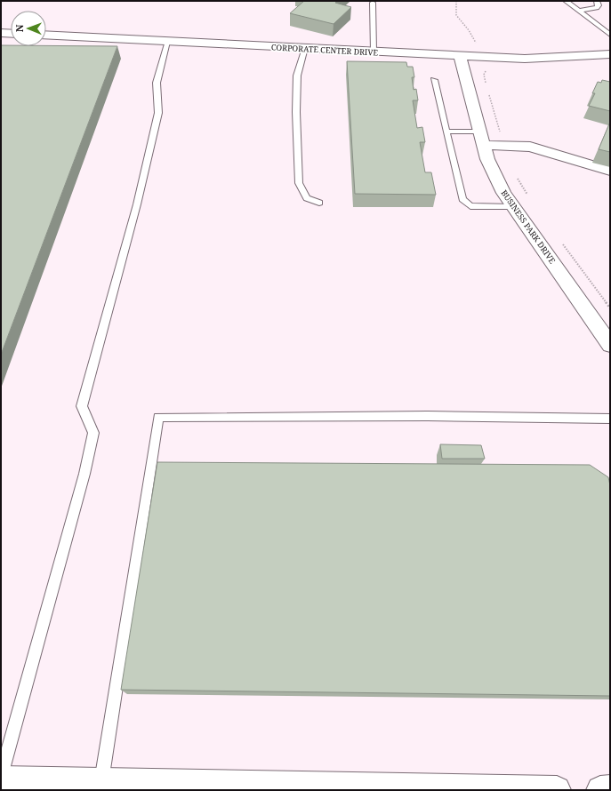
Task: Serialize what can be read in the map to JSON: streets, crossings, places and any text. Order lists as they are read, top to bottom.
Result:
{
  "streets": {
    "street": ["CORPORATE CENTER DRIVE", "BUSINESS PARK DRIVE"]
  },
  "crossings": [
    ["CORPORATE CENTER DRIVE", "BUSINESS PARK DRIVE"]
  ],
  "north": "left"
}
